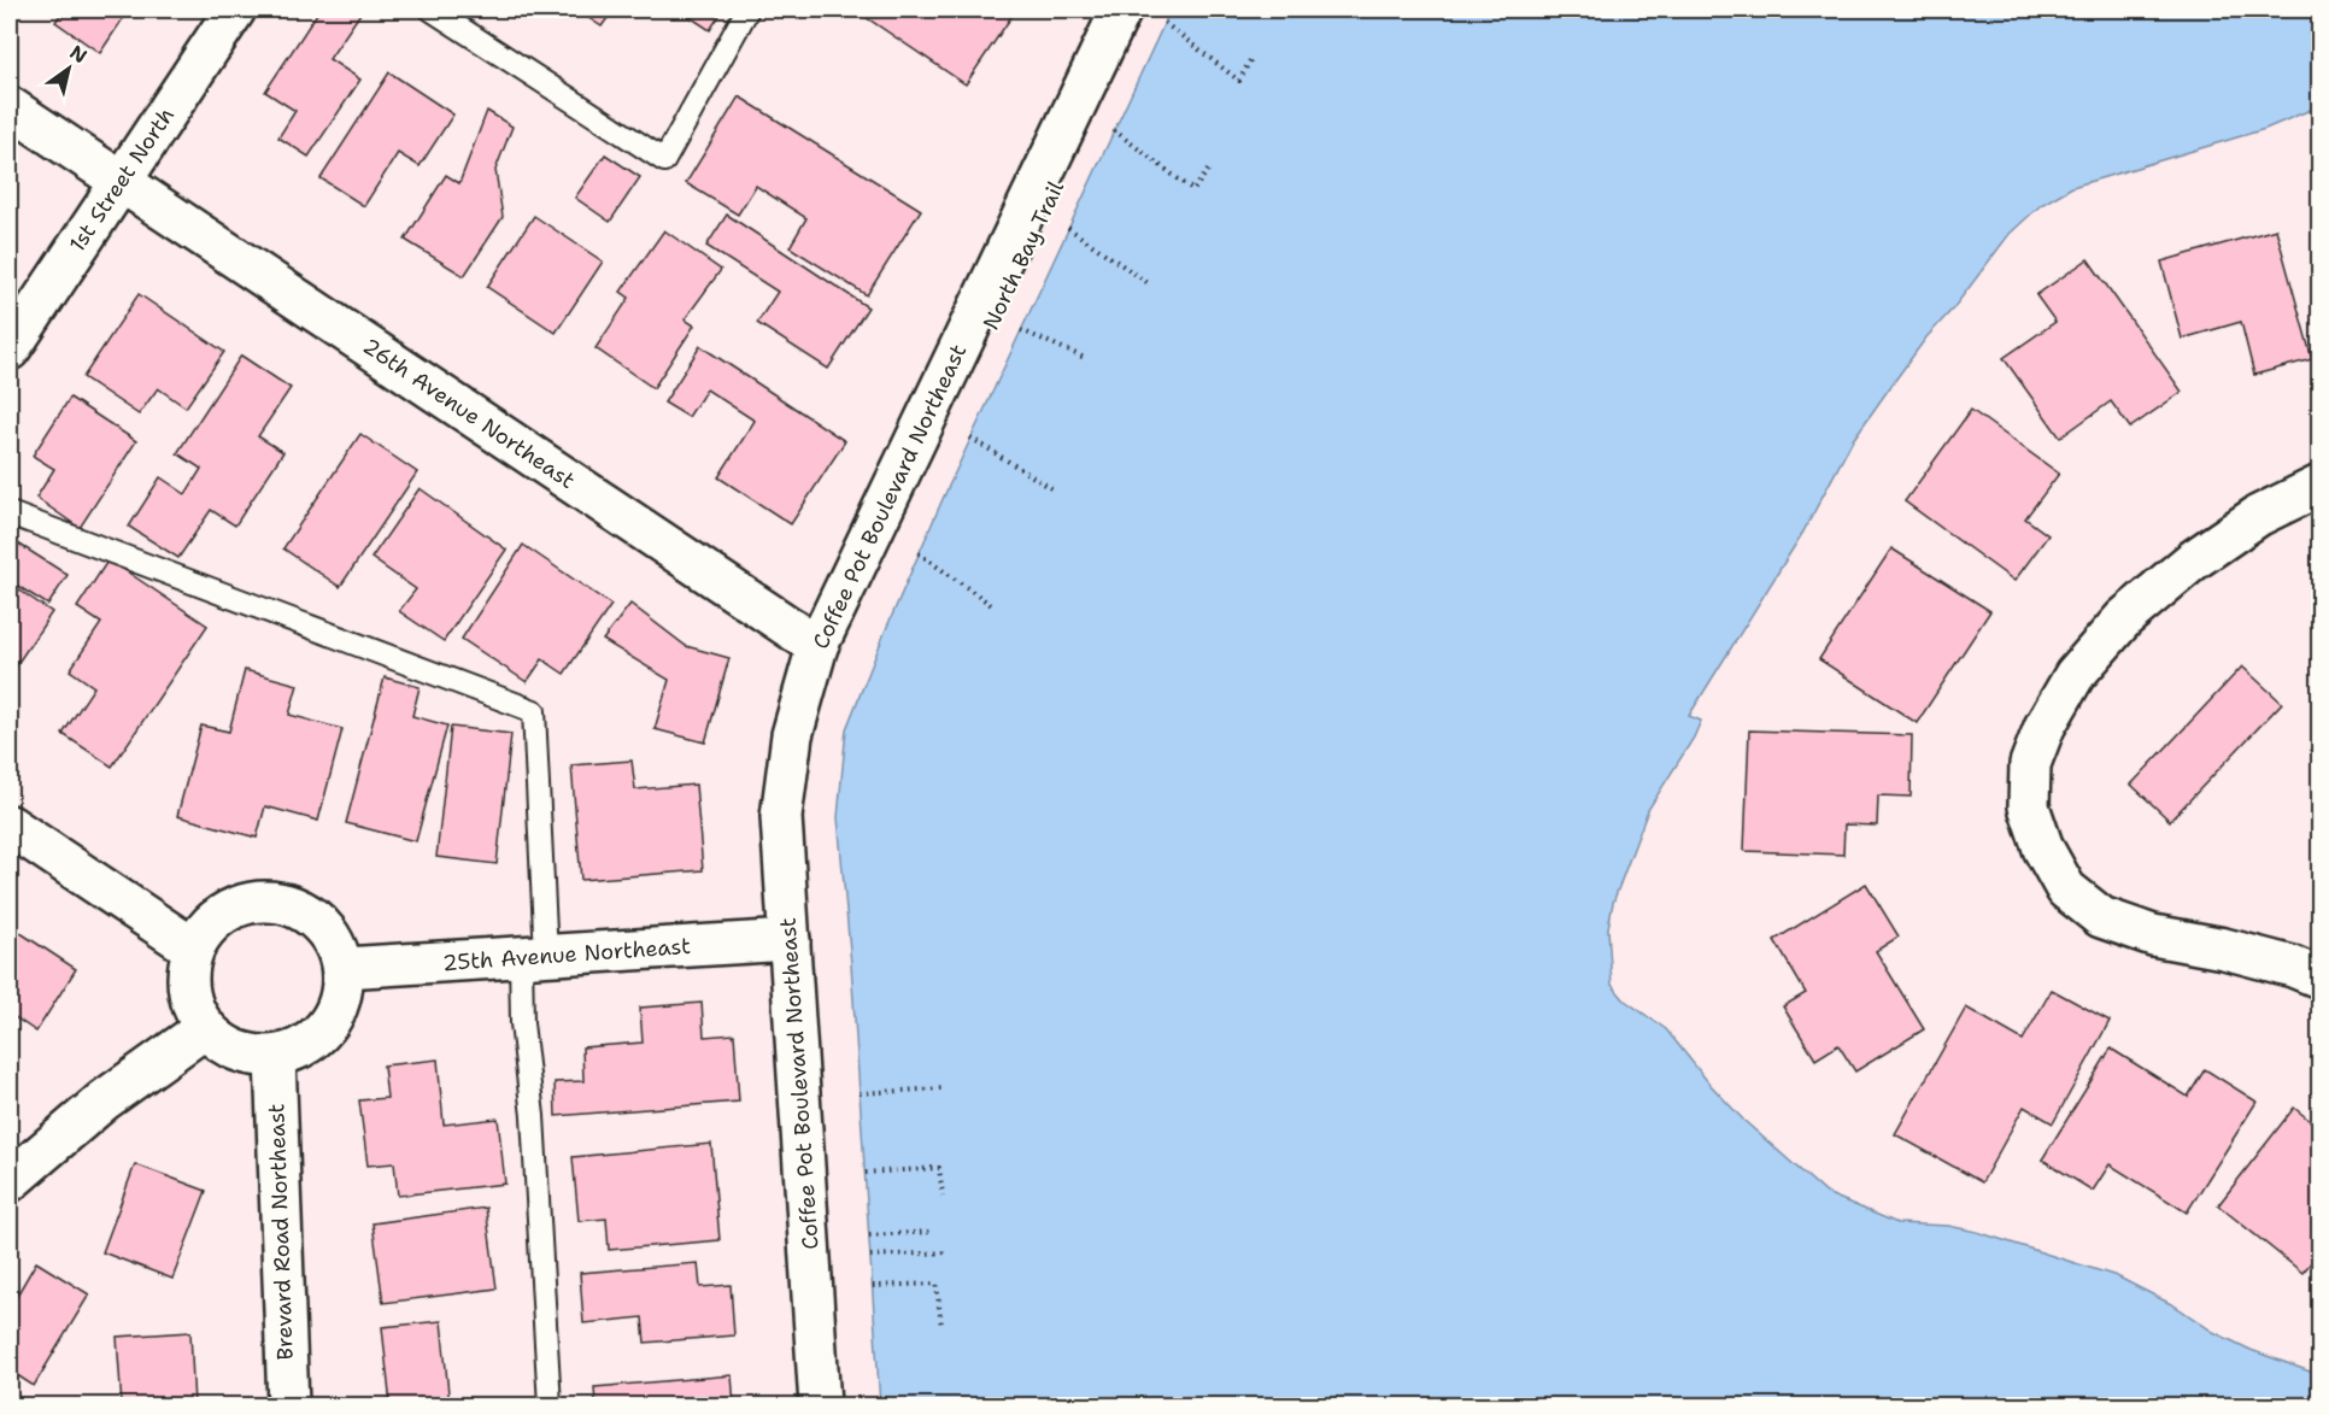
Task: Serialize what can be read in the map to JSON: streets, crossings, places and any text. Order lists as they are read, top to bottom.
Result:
{
  "streets": {
    "street": [
      "1st Street North",
      "26th Avenue Northeast",
      "Coffee Pot Boulevard Northeast",
      "25th Avenue Northeast",
      "Brevard Road Northeast"
    ]
  },
  "crossings": [
    ["1st Street North", "26th Avenue Northeast"],
    ["26th Avenue Northeast", "Coffee Pot Boulevard Northeast"],
    ["Coffee Pot Boulevard Northeast", "25th Avenue Northeast"],
    ["25th Avenue Northeast", "Brevard Road Northeast"]
  ],
  "north": "top right"
}
